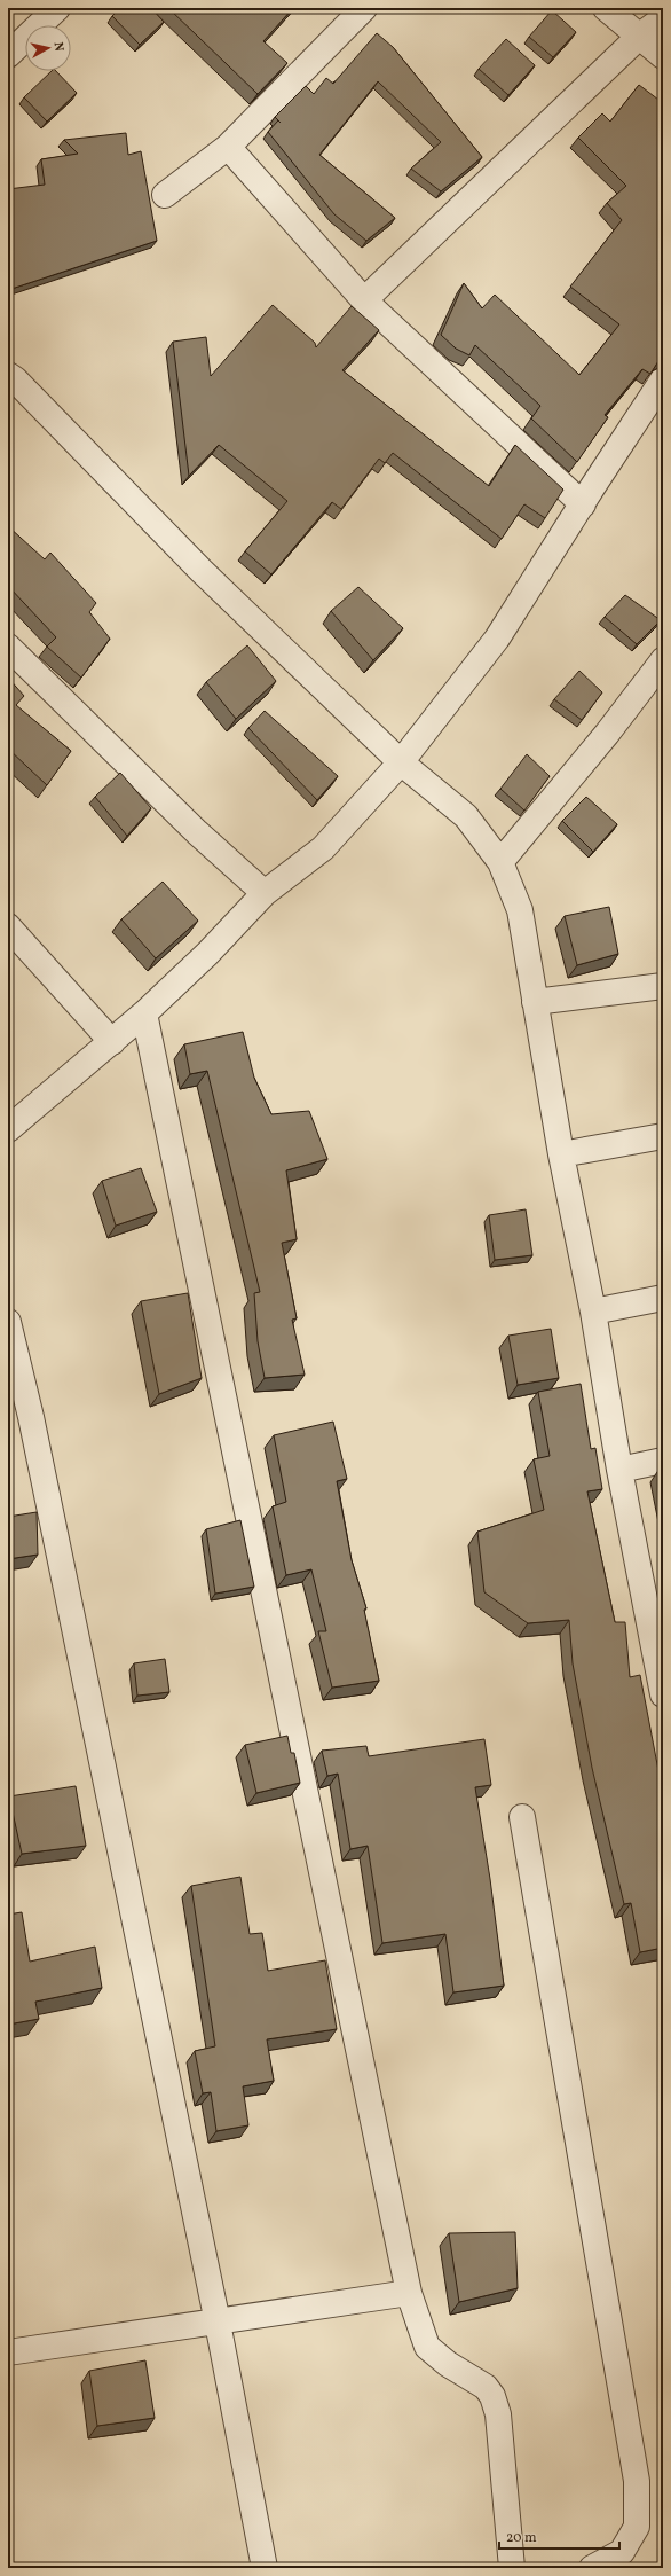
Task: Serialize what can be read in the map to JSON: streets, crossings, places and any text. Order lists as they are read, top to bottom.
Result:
{
  "scale_bar": "20 m",
  "north": "right"
}
